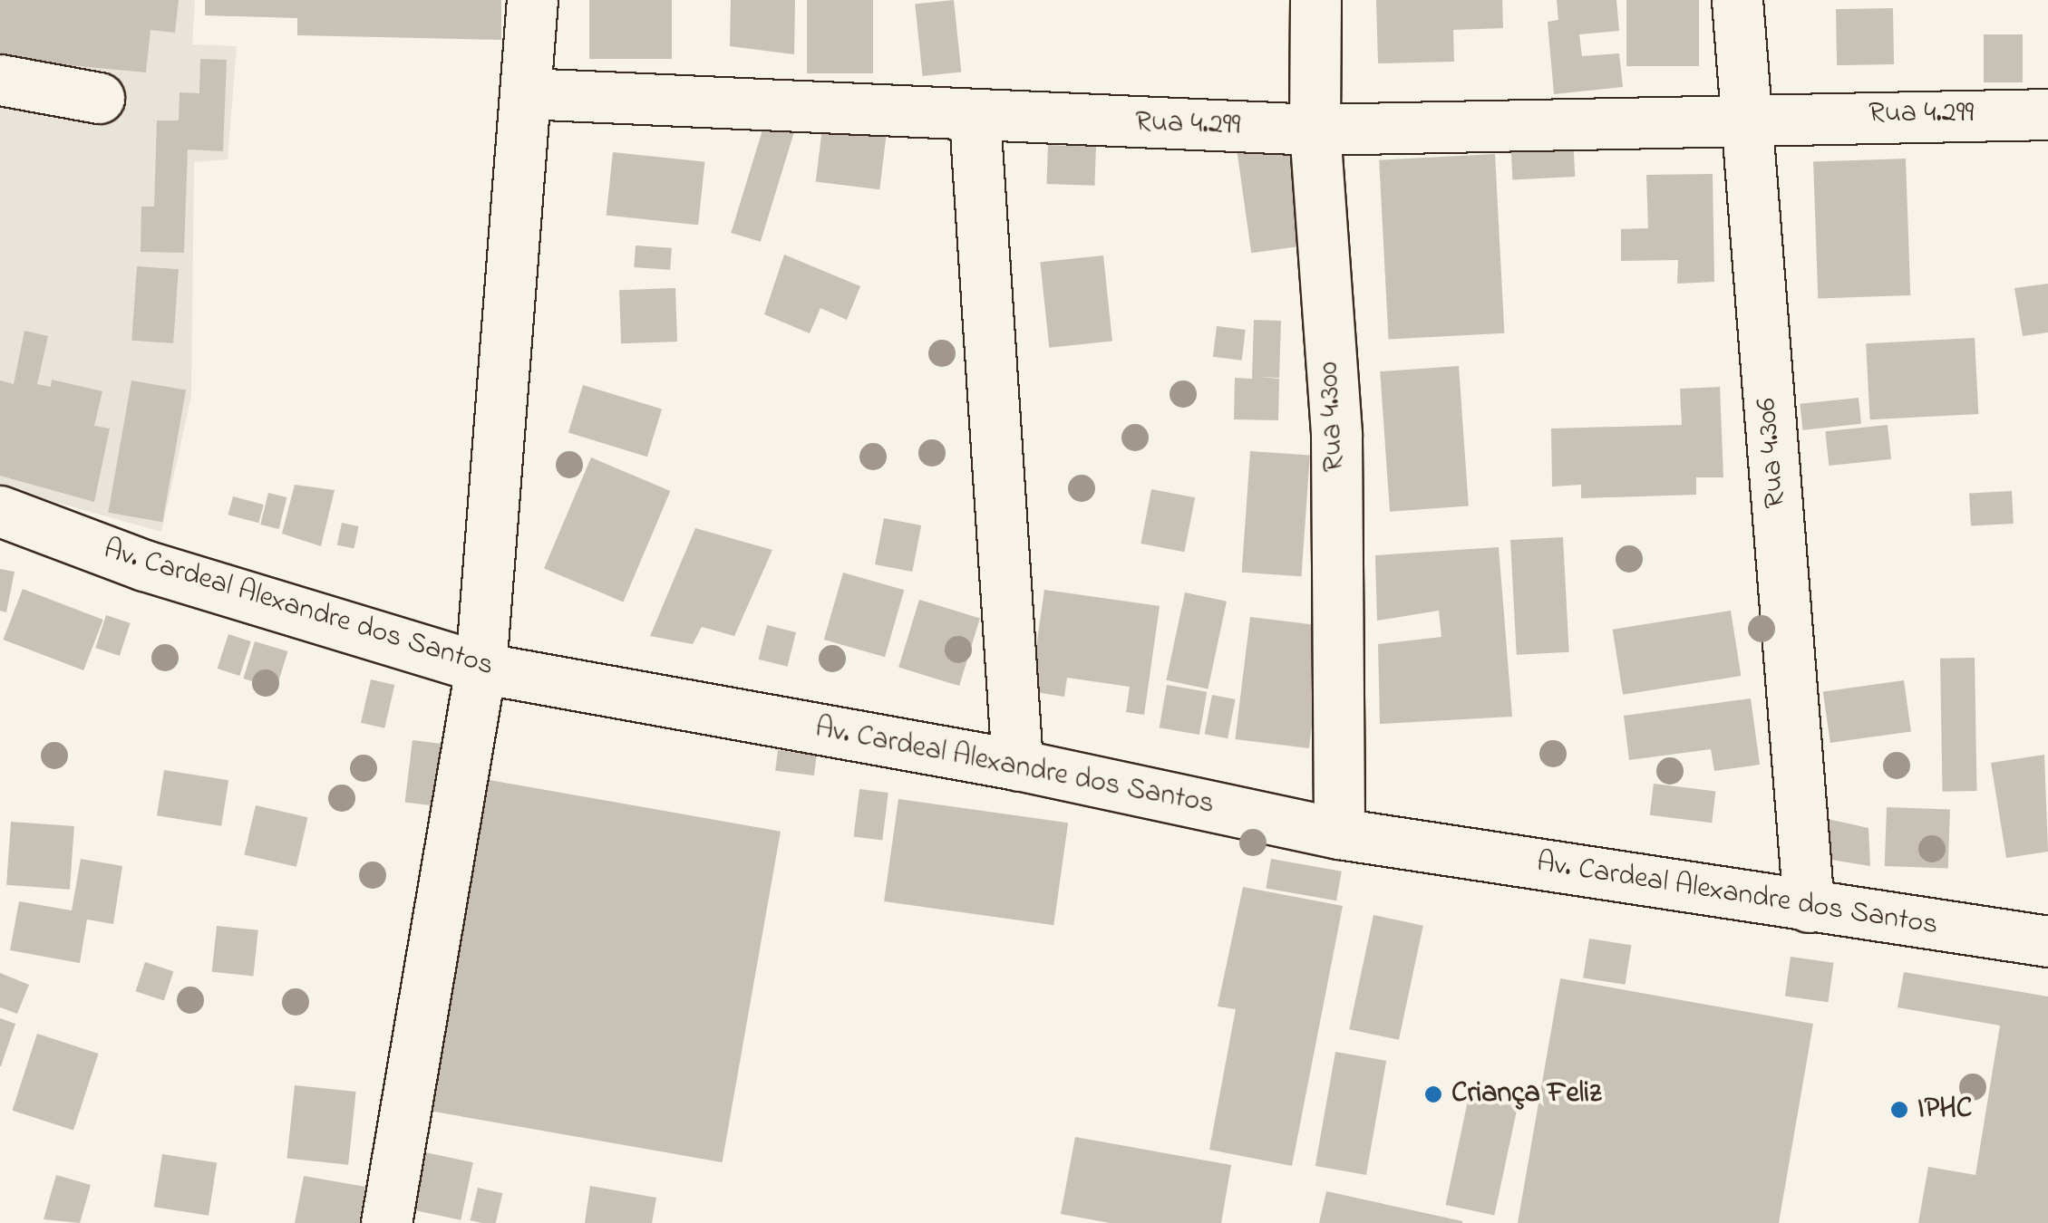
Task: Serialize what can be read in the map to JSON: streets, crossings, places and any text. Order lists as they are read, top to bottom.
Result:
{
  "streets": {
    "street": [
      "Rua 4.299",
      "Rua 4.300",
      "Rua 4.306",
      "Av. Cardeal Alexandre dos Santos"
    ]
  },
  "crossings": [
    ["Rua 4.299", "Rua 4.300"],
    ["Rua 4.299", "Rua 4.306"],
    ["Rua 4.300", "Av. Cardeal Alexandre dos Santos"],
    ["Rua 4.306", "Av. Cardeal Alexandre dos Santos"]
  ],
  "places": ["Criança Feliz", "IPHC"]
}
